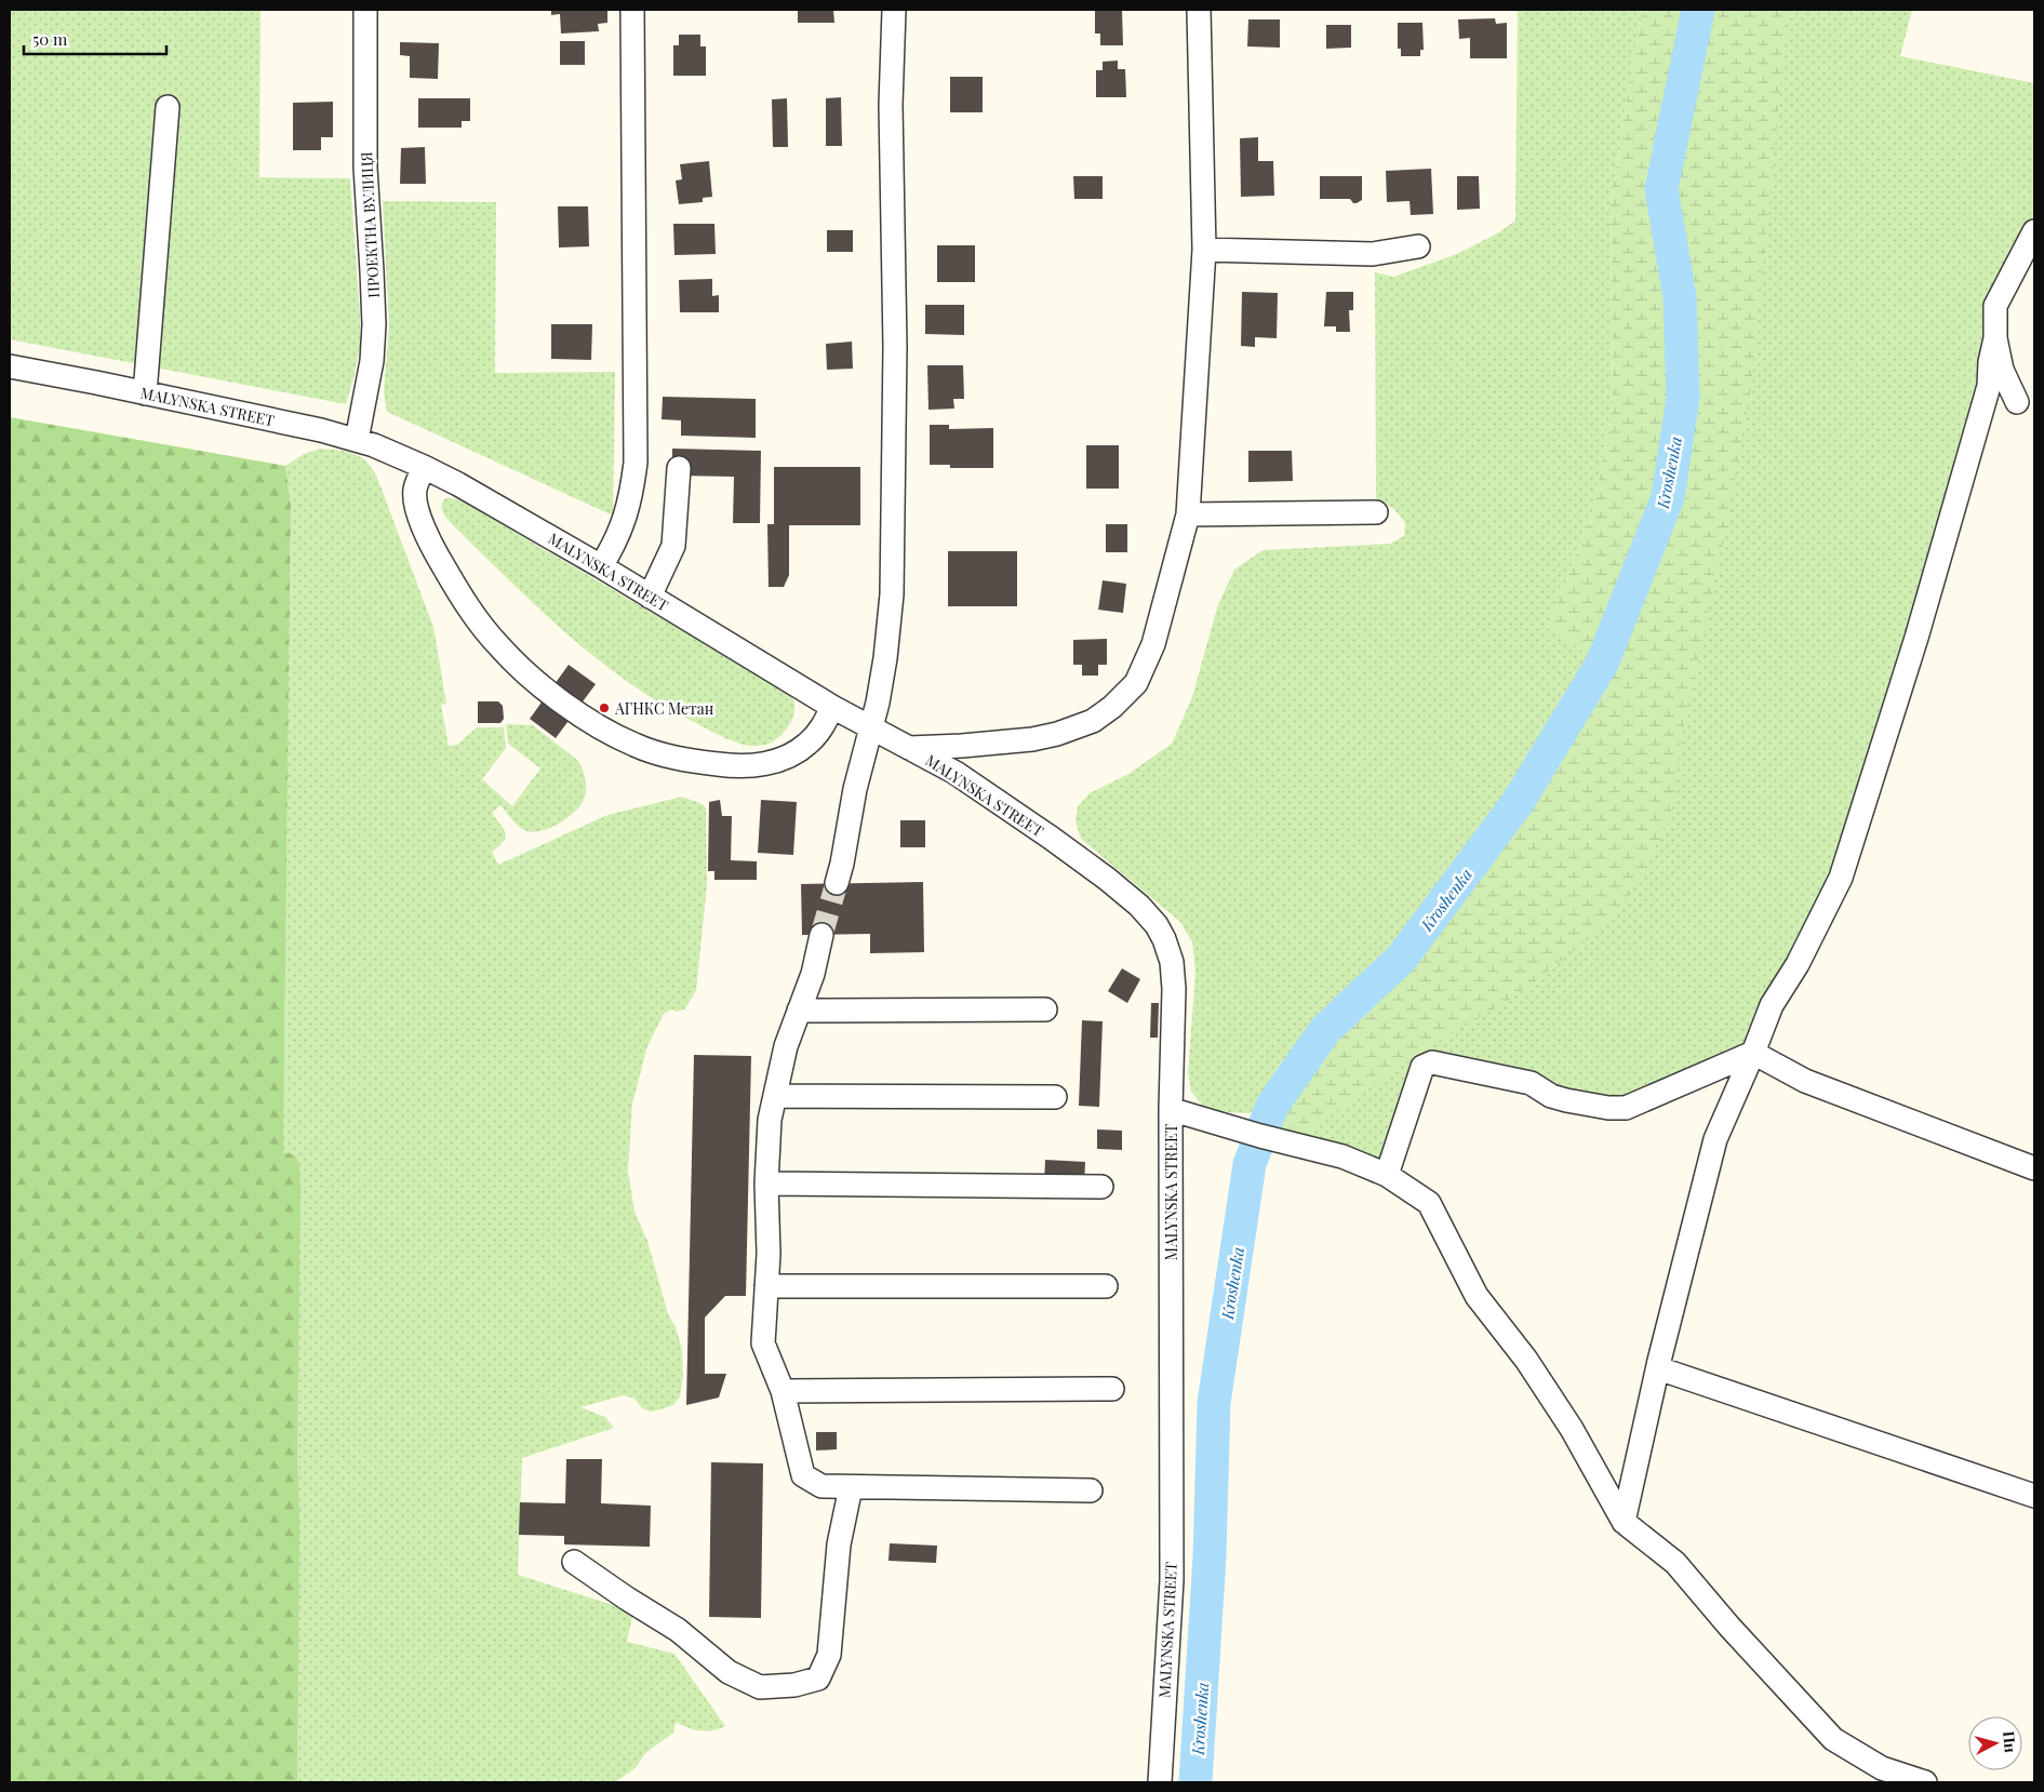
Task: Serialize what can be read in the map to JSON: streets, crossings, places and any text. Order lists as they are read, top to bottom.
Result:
{
  "streets": {
    "street": ["ПРОЕКТНА ВУЛИЦЯ", "MALYNSKA STREET"]
  },
  "crossings": [
    ["ПРОЕКТНА ВУЛИЦЯ", "MALYNSKA STREET"]
  ],
  "water": ["Kroshenka"],
  "places": ["АГНКС Метан"],
  "scale_bar": "50 m",
  "north": "right"
}
